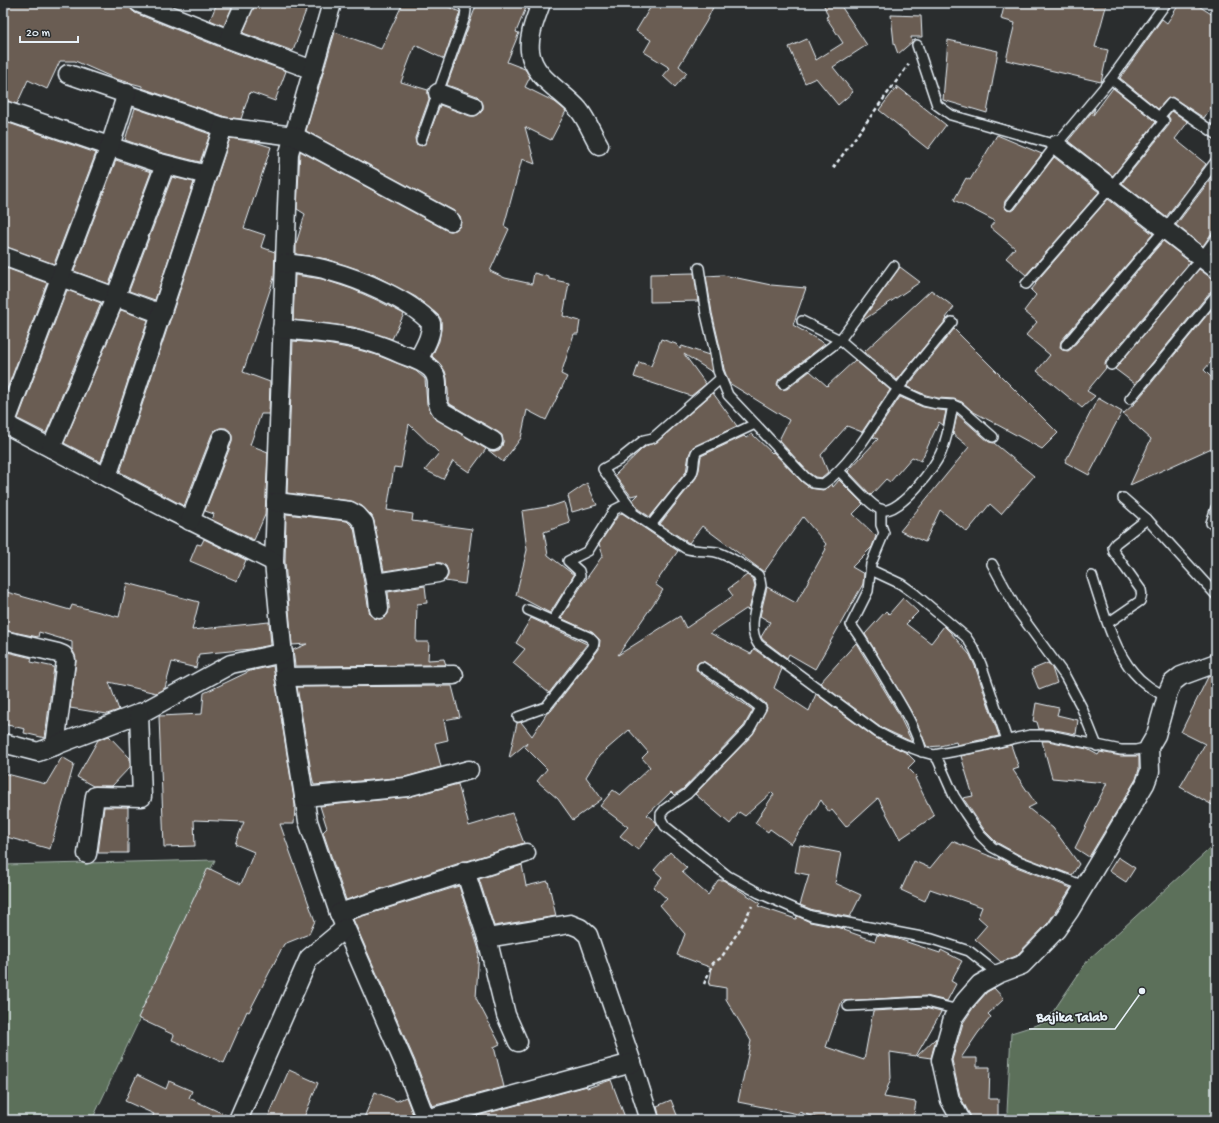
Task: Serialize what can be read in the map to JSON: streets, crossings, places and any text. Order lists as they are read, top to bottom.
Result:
{
  "places": ["Bajika Talab"],
  "scale_bar": "20 m"
}
